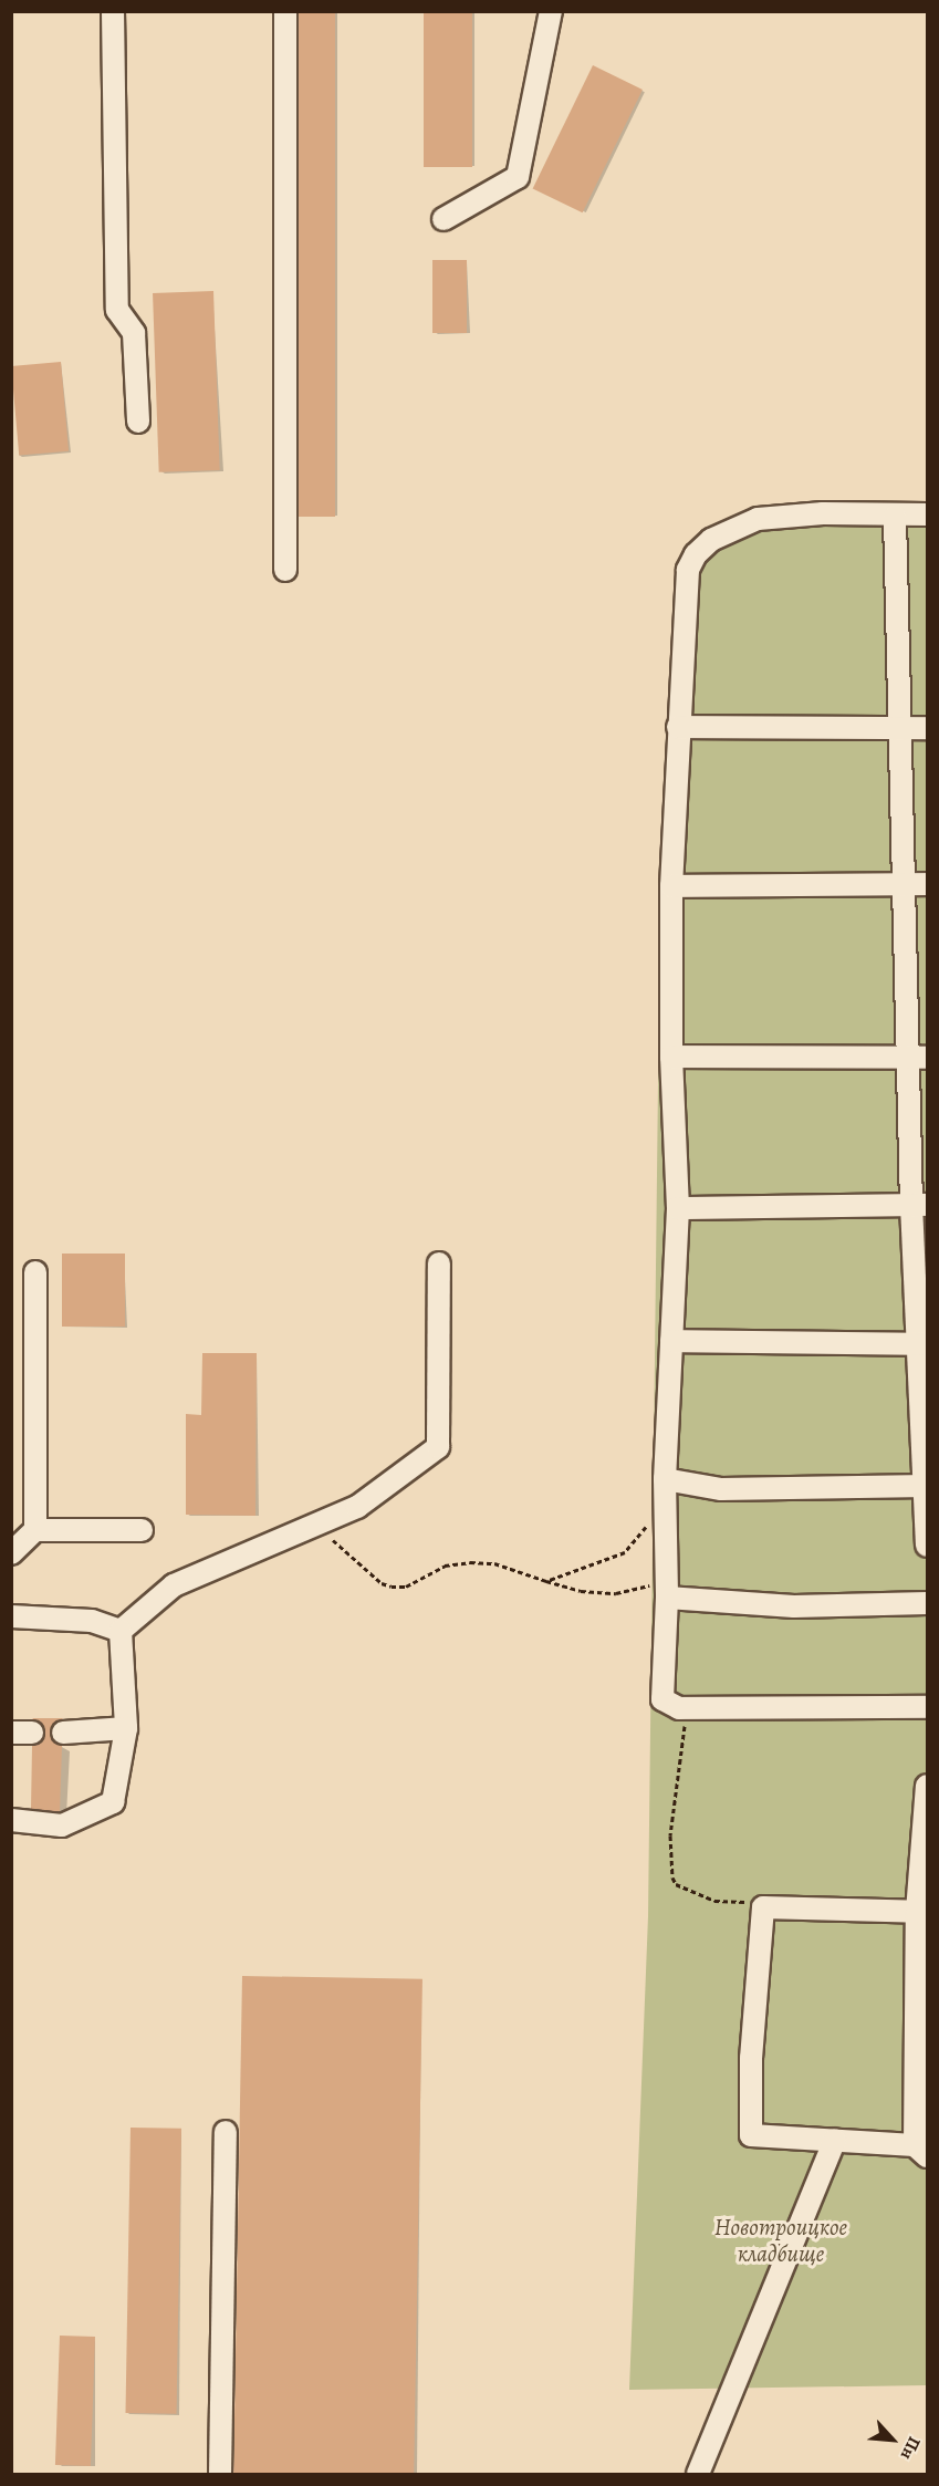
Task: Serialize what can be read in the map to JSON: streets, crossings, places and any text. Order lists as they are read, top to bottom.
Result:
{
  "parks": ["Новотроицкое кладбище"],
  "north": "bottom right"
}
